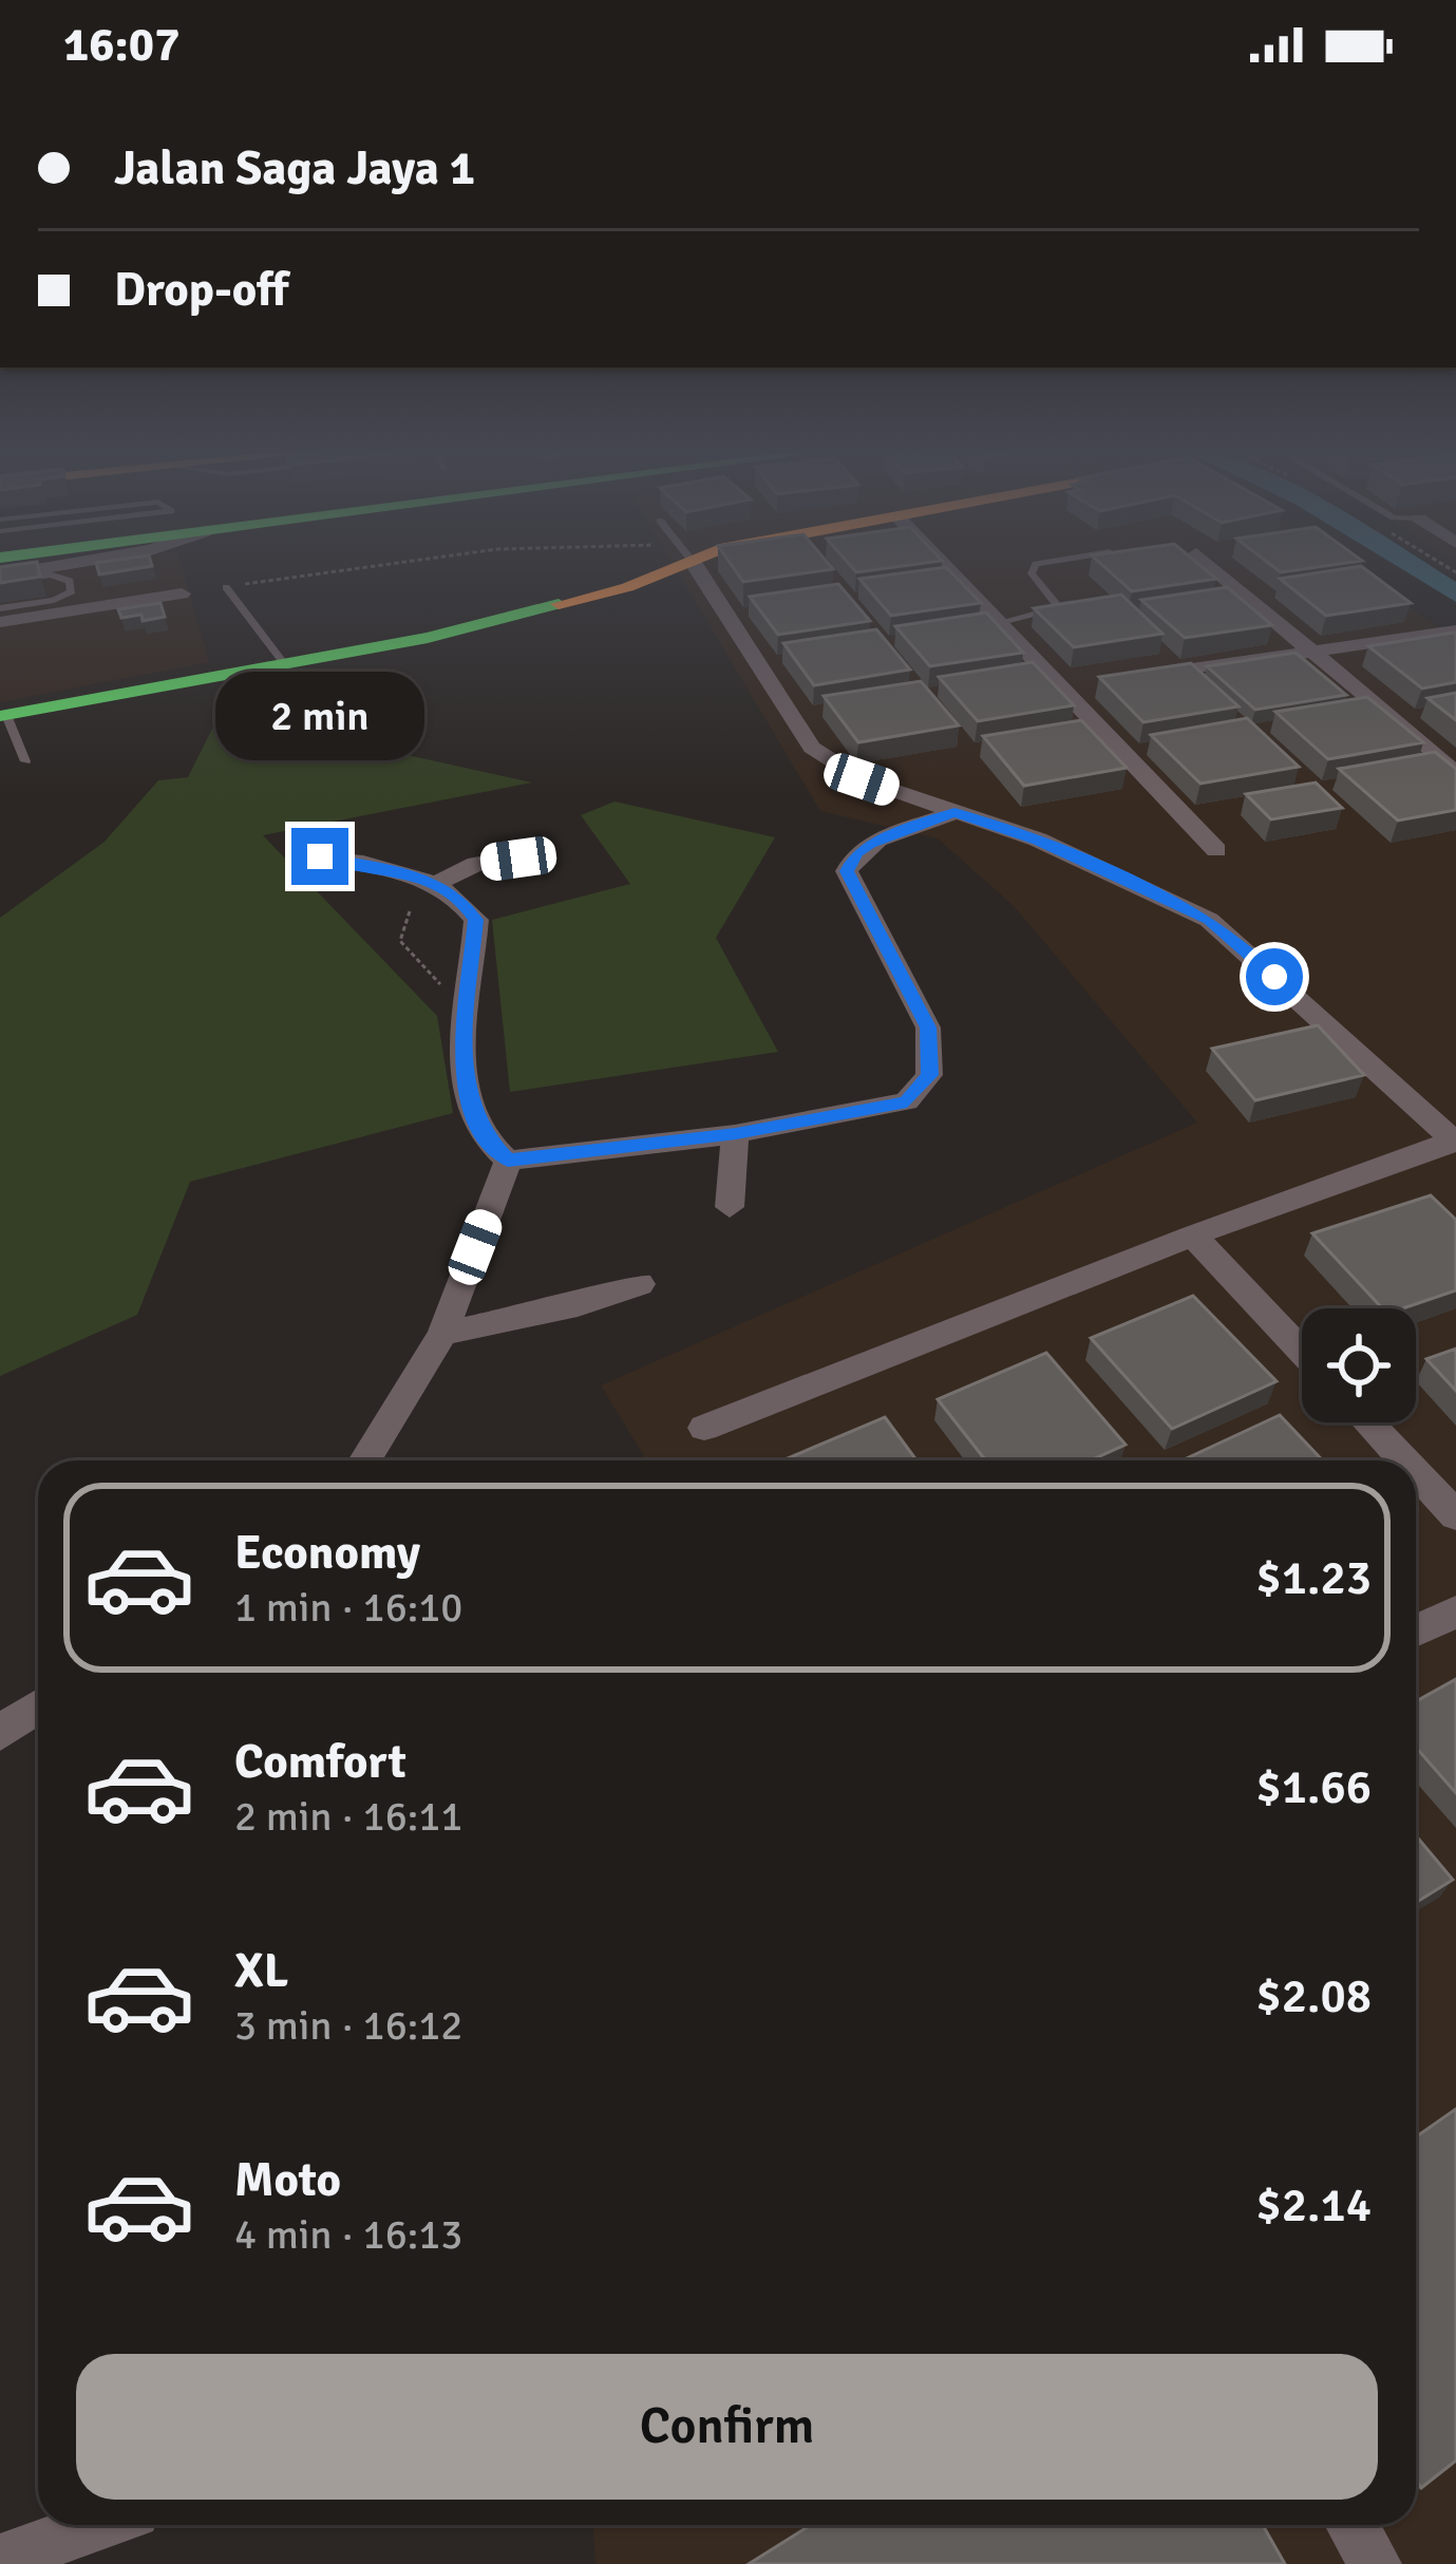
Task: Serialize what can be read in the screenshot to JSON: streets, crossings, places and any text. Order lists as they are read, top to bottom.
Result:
{
  "page": {
    "status": "16:07",
    "banner": ["Jalan Saga Jaya 1", "Drop-off"],
    "bubble": "2 min",
    "list": [
      {
        "name": "Economy",
        "note": "1 min · 16:10",
        "value": "$1.23"
      },
      {
        "name": "Comfort",
        "note": "2 min · 16:11",
        "value": "$1.66"
      },
      {
        "name": "XL",
        "note": "3 min · 16:12",
        "value": "$2.08"
      },
      {
        "name": "Moto",
        "note": "4 min · 16:13",
        "value": "$2.14"
      }
    ],
    "buttons": "Confirm"
  }
}
